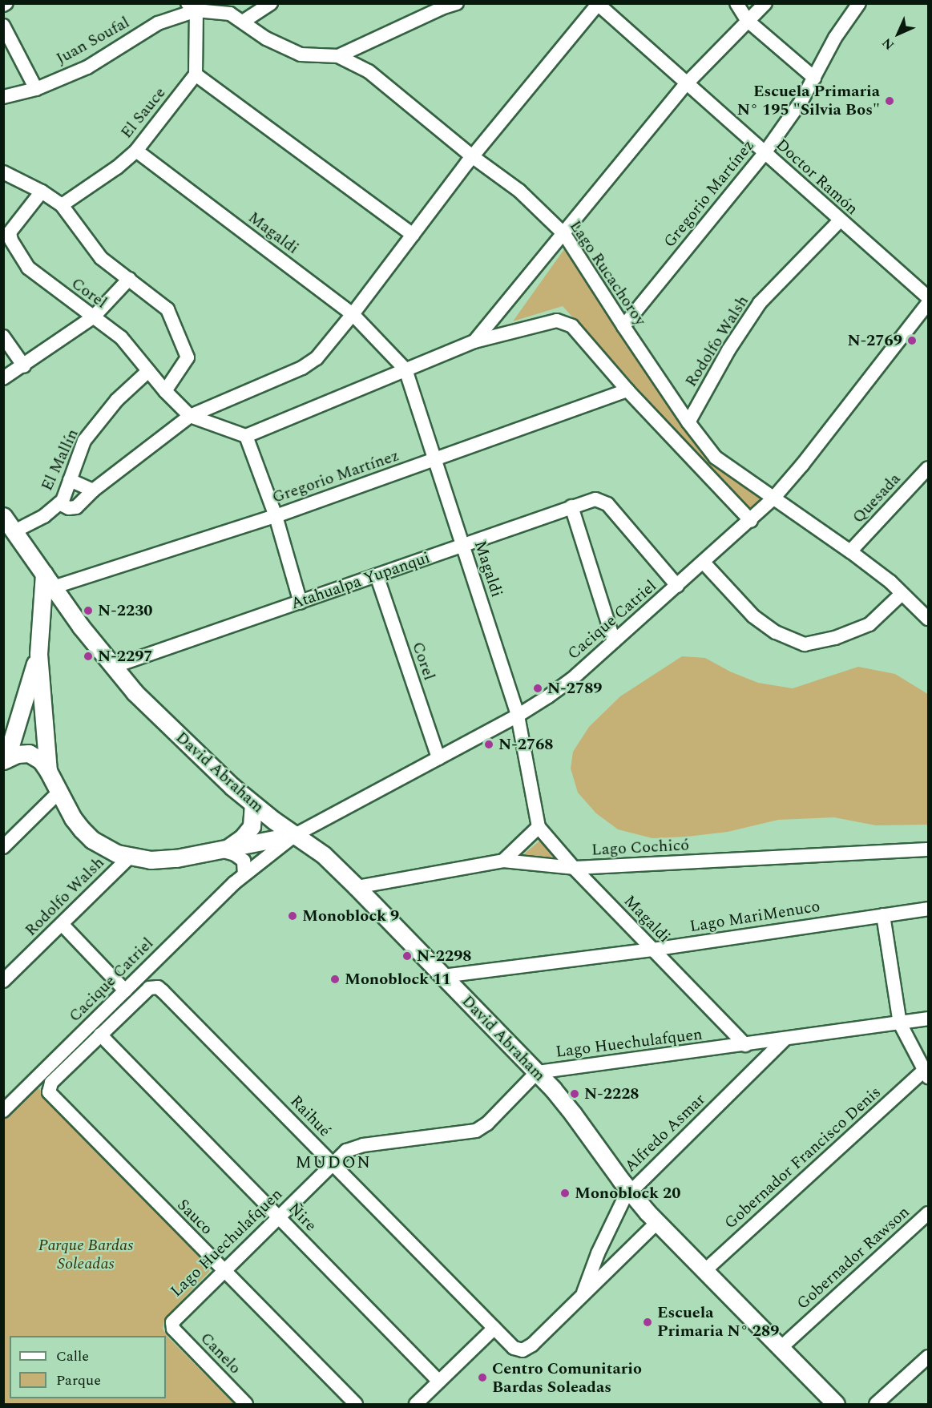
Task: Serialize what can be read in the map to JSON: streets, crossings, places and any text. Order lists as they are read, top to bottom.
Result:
{
  "streets": {
    "main road": ["David Abraham"],
    "street": [
      "Juan Soufal",
      "El Sauce",
      "Doctor Ramón",
      "Gregorio Martínez",
      "Magaldi",
      "Lago Rucachoroy",
      "Corel",
      "Rodolfo Walsh",
      "El Mallín",
      "Quesada",
      "Atahualpa Yupanqui",
      "Cacique Catriel",
      "Lago Cochicó",
      "Lago MariMenuco",
      "Lago Huechulafquen",
      "Raihué",
      "Alfredo Asmar",
      "Gobernador Francisco Denis",
      "Sauco",
      "Ñire",
      "Gobernador Rawson",
      "Canelo"
    ]
  },
  "crossings": [
    ["Juan Soufal", "Lago Rucachoroy"],
    ["El Sauce", "Magaldi"],
    ["Doctor Ramón", "Gregorio Martínez"],
    ["Doctor Ramón", "Rodolfo Walsh"],
    ["Gregorio Martínez", "Magaldi"],
    ["Gregorio Martínez", "Lago Rucachoroy"],
    ["Gregorio Martínez", "David Abraham"],
    ["Magaldi", "Atahualpa Yupanqui"],
    ["Magaldi", "Cacique Catriel"],
    ["Magaldi", "Lago Cochicó"],
    ["Magaldi", "Lago MariMenuco"],
    ["Magaldi", "Lago Huechulafquen"],
    ["Lago Rucachoroy", "Rodolfo Walsh"],
    ["Lago Rucachoroy", "Quesada"],
    ["Lago Rucachoroy", "Cacique Catriel"],
    ["Corel", "El Mallín"],
    ["Corel", "Atahualpa Yupanqui"],
    ["Corel", "Cacique Catriel"],
    ["El Mallín", "David Abraham"],
    ["Atahualpa Yupanqui", "Cacique Catriel"],
    ["Atahualpa Yupanqui", "David Abraham"],
    ["Cacique Catriel", "David Abraham"],
    ["David Abraham", "Lago Cochicó"],
    ["David Abraham", "Lago MariMenuco"],
    ["David Abraham", "Lago Huechulafquen"],
    ["David Abraham", "Alfredo Asmar"],
    ["David Abraham", "Gobernador Francisco Denis"],
    ["David Abraham", "Gobernador Rawson"],
    ["Lago Huechulafquen", "Raihué"],
    ["Lago Huechulafquen", "Alfredo Asmar"],
    ["Lago Huechulafquen", "Sauco"],
    ["Lago Huechulafquen", "Ñire"],
    ["Lago Huechulafquen", "Canelo"],
    ["Raihué", "Alfredo Asmar"],
    ["Raihué", "Sauco"],
    ["Raihué", "Ñire"],
    ["Sauco", "Ñire"]
  ],
  "districts": ["MUDON"],
  "parks": ["Parque Bardas Soleadas"],
  "places": [
    "Escuela Primaria N° 195 \"Silvia Bos\"",
    "N-2769",
    "N-2230",
    "N-2297",
    "N-2789",
    "N-2768",
    "Monoblock 9",
    "N-2298",
    "Monoblock 11",
    "N-2228",
    "Monoblock 20",
    "Escuela Primaria N° 289",
    "Centro Comunitario Bardas Soleadas"
  ],
  "legend": ["Calle", "Parque"],
  "north": "bottom left"
}
